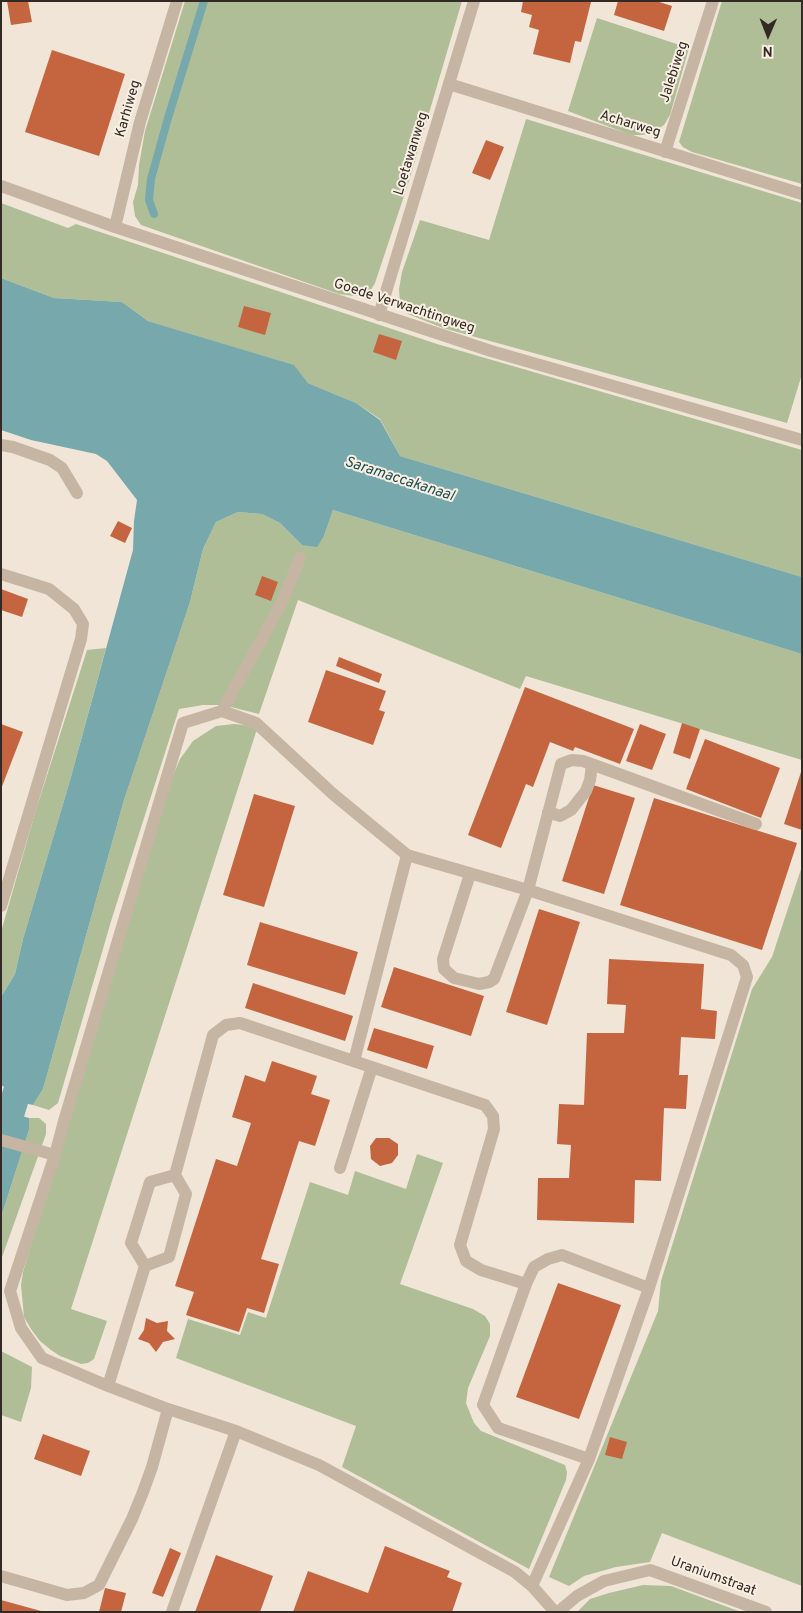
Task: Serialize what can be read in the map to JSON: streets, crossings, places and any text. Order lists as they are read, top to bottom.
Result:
{
  "streets": {
    "street": [
      "Jalebiweg",
      "Karhiweg",
      "Acharweg",
      "Loetawanweg",
      "Goede Verwachtingweg",
      "Uraniumstraat"
    ]
  },
  "crossings": [
    ["Jalebiweg", "Acharweg"],
    ["Karhiweg", "Goede Verwachtingweg"],
    ["Acharweg", "Loetawanweg"],
    ["Loetawanweg", "Goede Verwachtingweg"]
  ],
  "water": ["Saramaccakanaal"],
  "north": "bottom"
}
